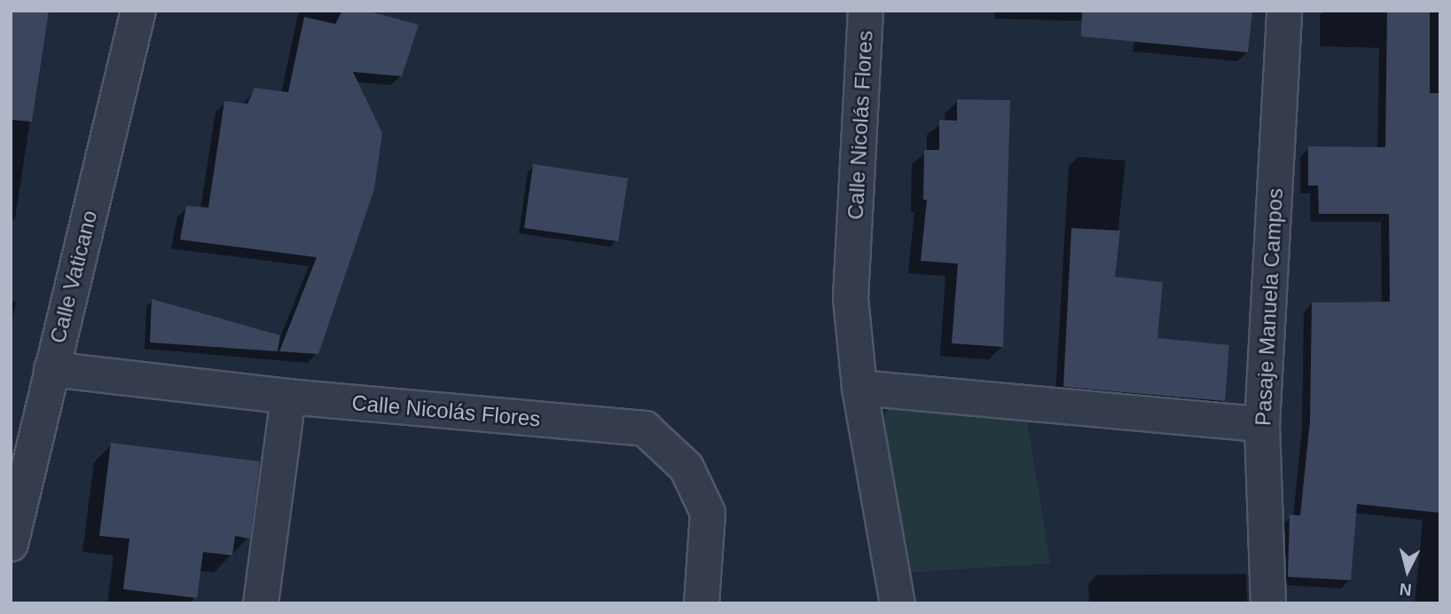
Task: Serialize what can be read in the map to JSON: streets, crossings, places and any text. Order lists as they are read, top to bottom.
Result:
{
  "streets": {
    "street": ["Calle Nicolás Flores", "Calle Vaticano", "Pasaje Manuela Campos"]
  },
  "crossings": [
    ["Calle Nicolás Flores", "Calle Vaticano"]
  ],
  "north": "bottom"
}
